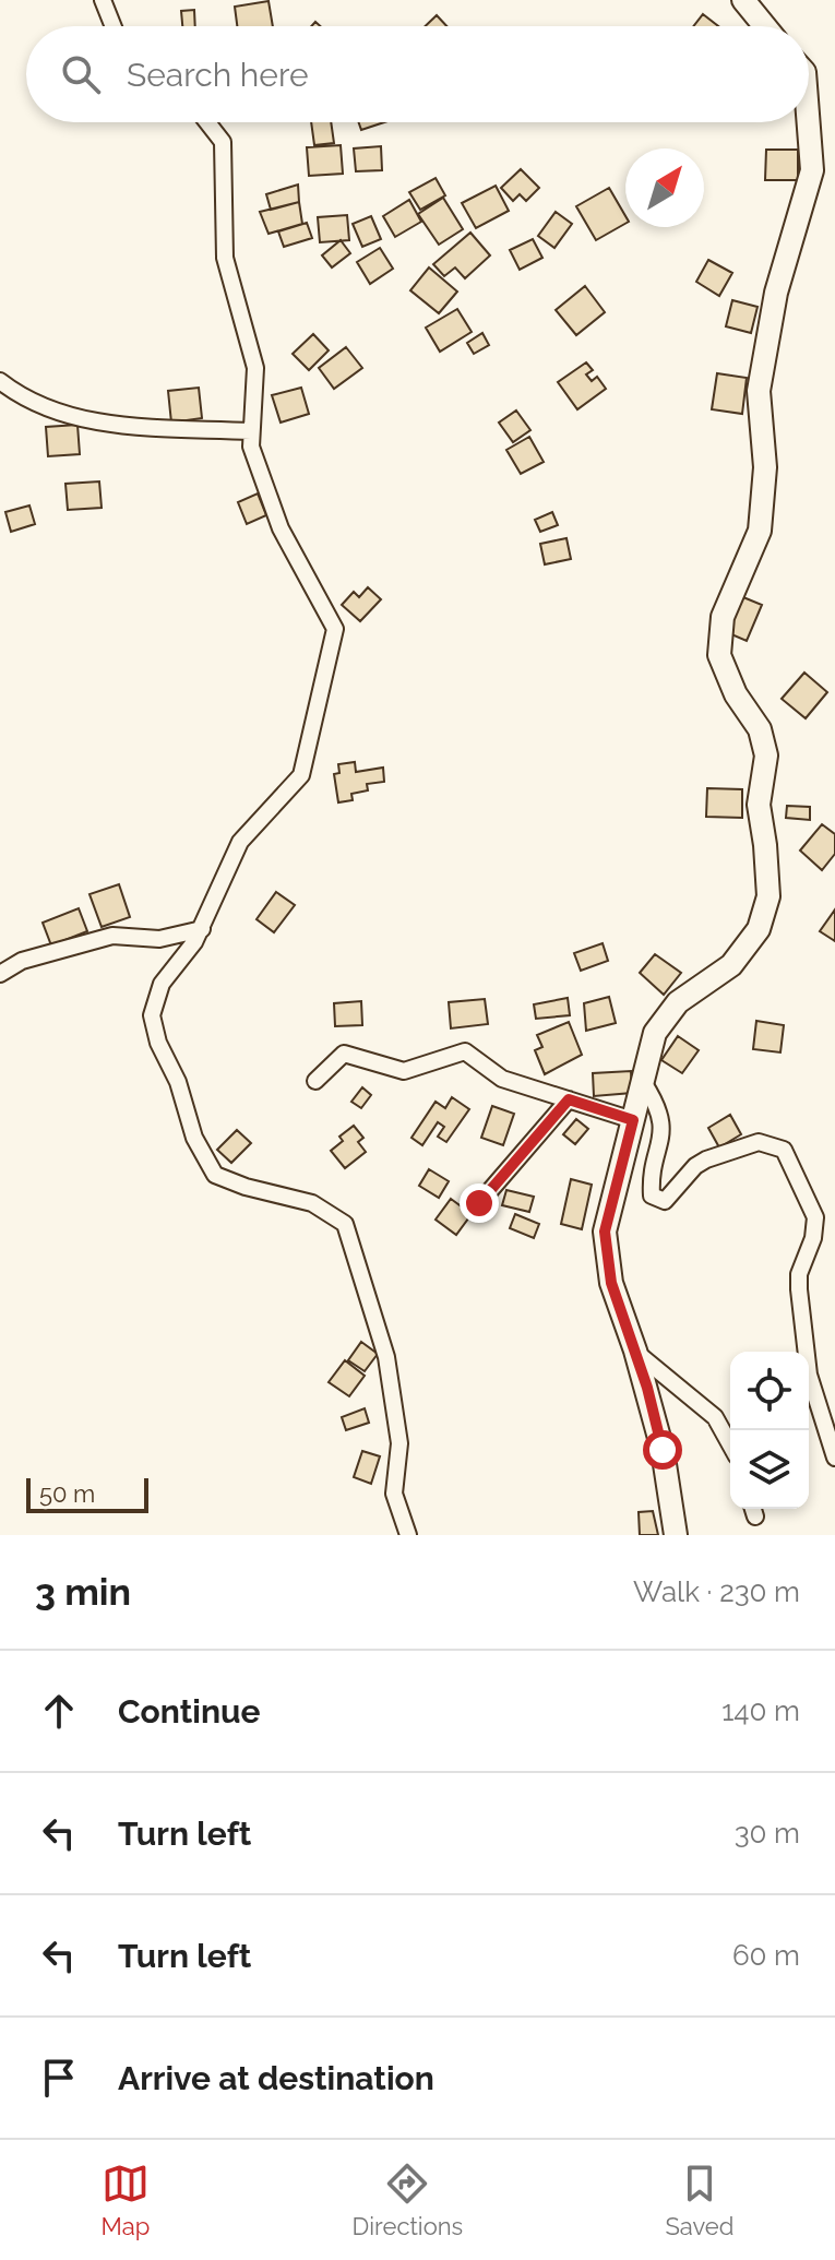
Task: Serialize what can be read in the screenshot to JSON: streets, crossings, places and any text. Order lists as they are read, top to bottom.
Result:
{
  "scale_bar": "50 m",
  "north": "top right",
  "page": {
    "search": "Search here",
    "scale": "50 m",
    "heading": ["3 min", "Walk · 230 m"],
    "list": [
      ["Continue", "140 m"],
      ["Turn left", "30 m"],
      ["Turn left", "60 m"],
      "Arrive at destination"
    ],
    "nav": ["Map", "Directions", "Saved"]
  }
}
